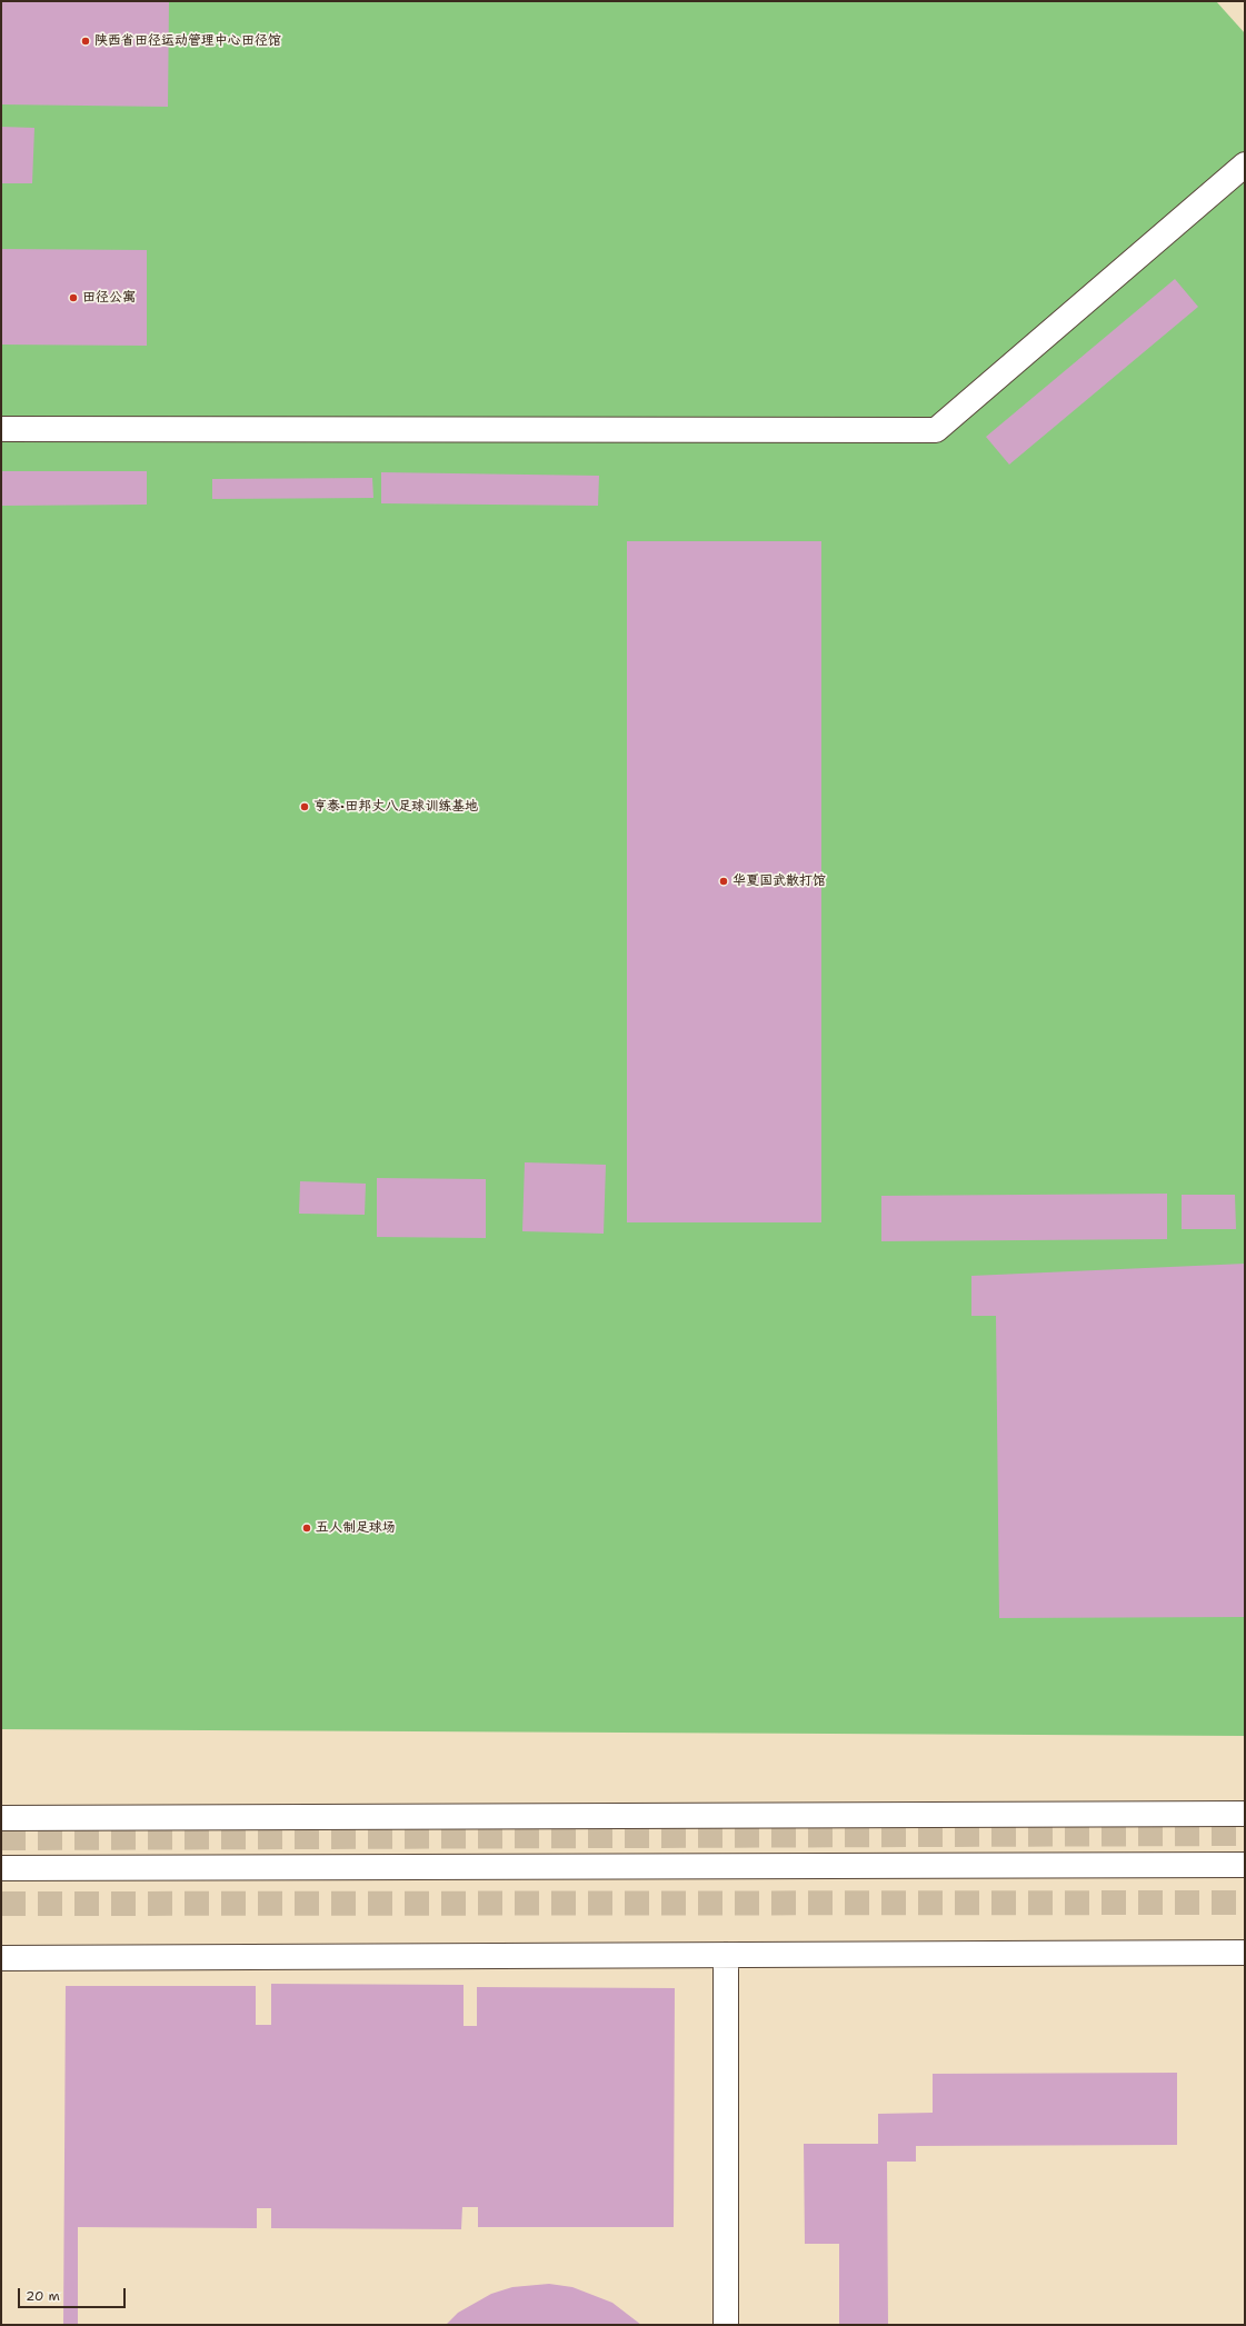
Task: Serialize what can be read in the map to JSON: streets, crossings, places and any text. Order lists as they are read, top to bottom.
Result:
{
  "places": [
    "陕西省田径运动管理中心田径馆",
    "田径公寓",
    "亨泰·田邦丈八足球训练基地",
    "华夏国武散打馆",
    "五人制足球场"
  ],
  "scale_bar": "20 m"
}
